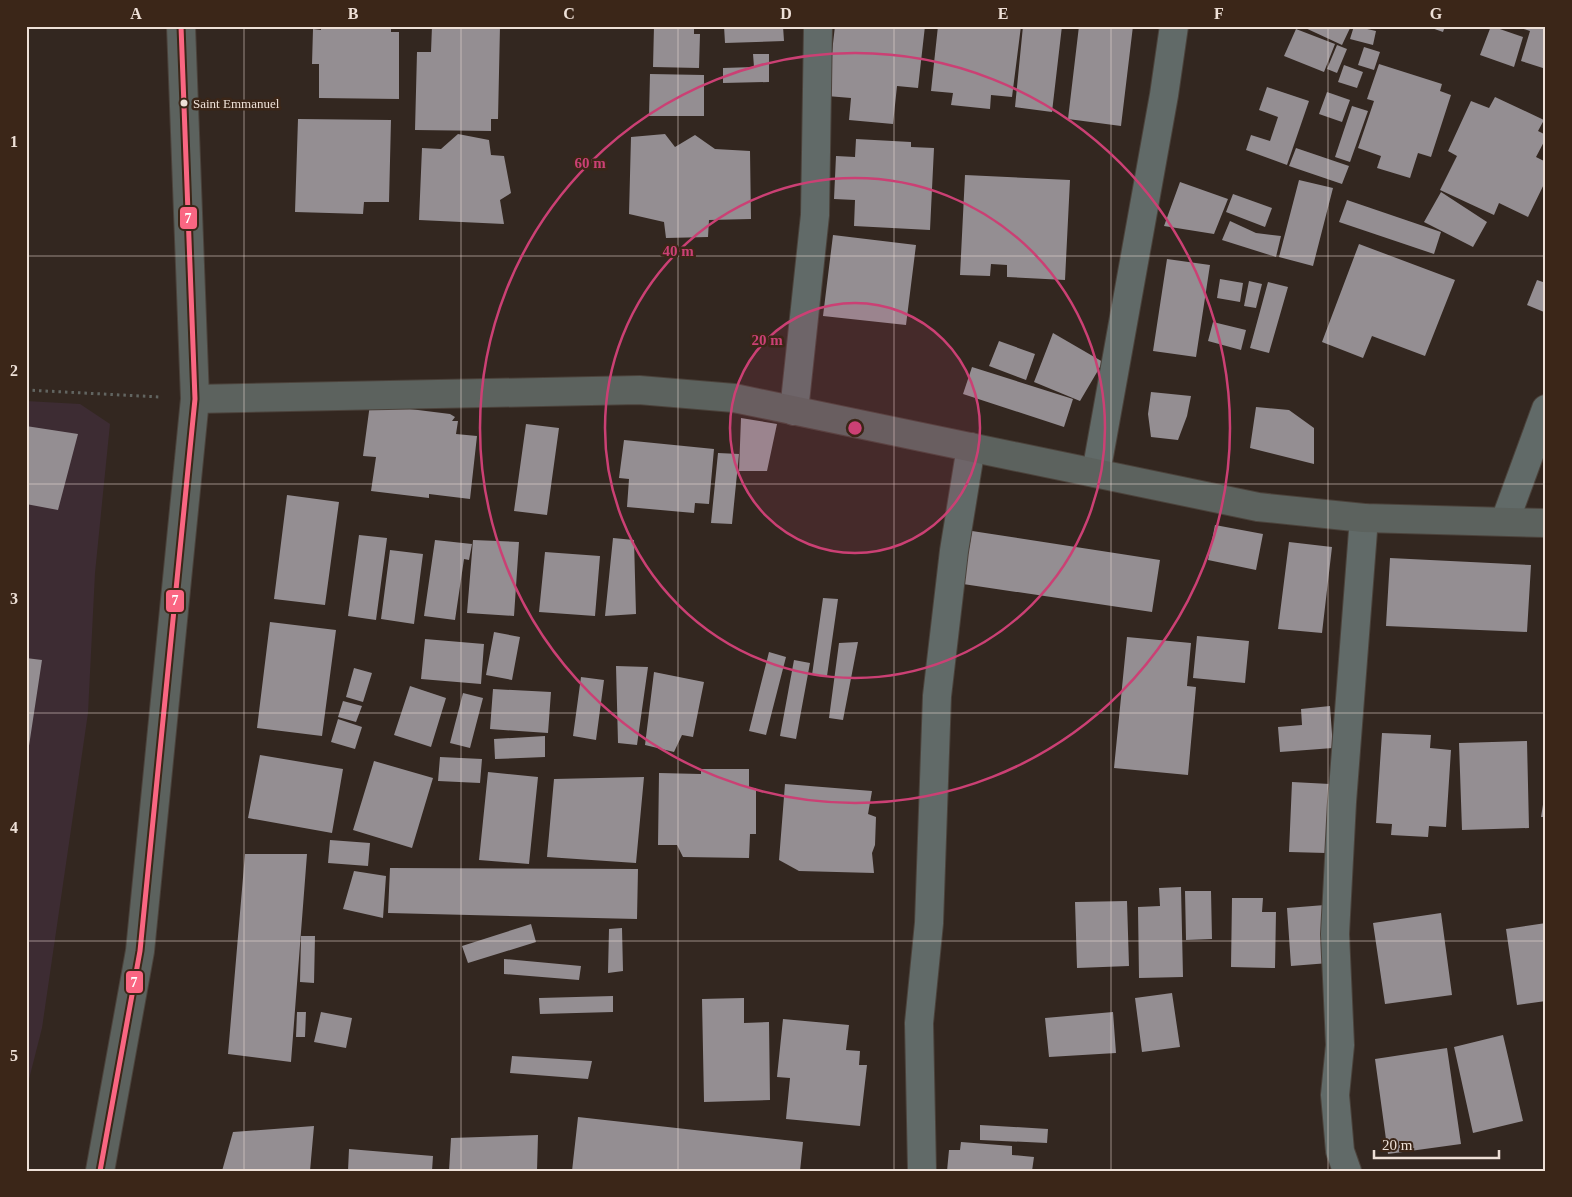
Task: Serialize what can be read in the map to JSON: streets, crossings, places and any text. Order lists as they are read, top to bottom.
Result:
{
  "places": ["Saint Emmanuel"],
  "lines": ["transit line 7"],
  "scale_bar": "20 m",
  "grid": {
    "columns": [
      "A",
      "B",
      "C",
      "D",
      "E",
      "F",
      "G"
    ],
    "rows": [
      "1",
      "2",
      "3",
      "4",
      "5"
    ]
  },
  "rings": ["60 m", "40 m", "20 m"]
}
